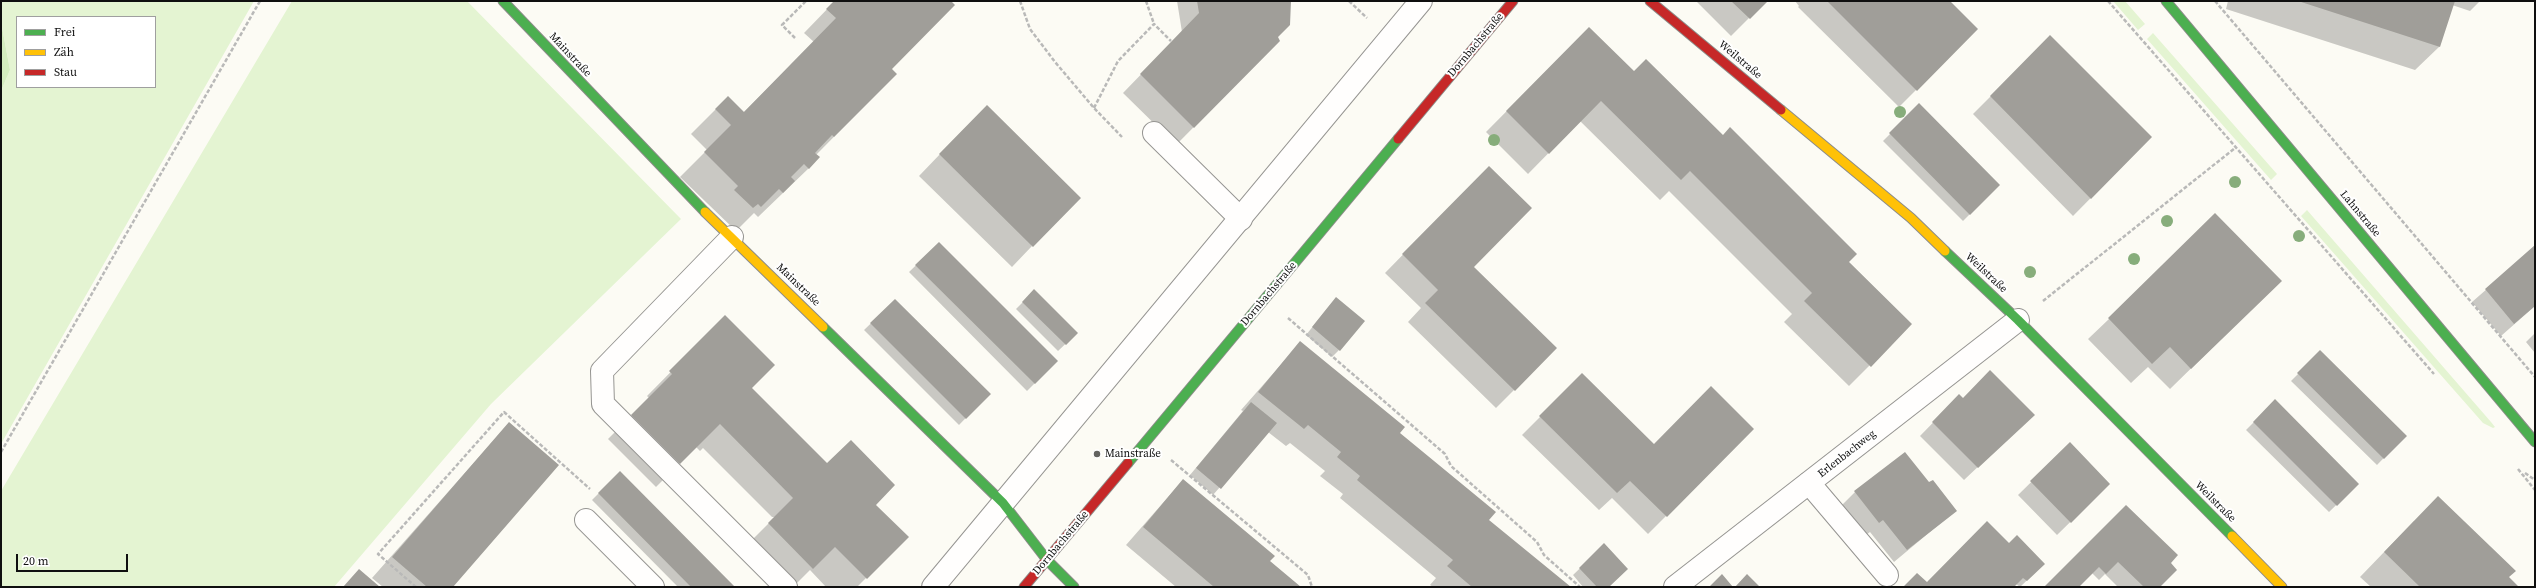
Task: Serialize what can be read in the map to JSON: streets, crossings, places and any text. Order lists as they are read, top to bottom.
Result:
{
  "streets": {
    "street": [
      "Dornbachstraße",
      "Mainstraße",
      "Weilstraße",
      "Lahnstraße",
      "Erlenbachweg"
    ]
  },
  "crossings": [
    ["Dornbachstraße", "Mainstraße"],
    ["Weilstraße", "Erlenbachweg"]
  ],
  "places": ["Mainstraße"],
  "legend": ["Frei", "Zäh", "Stau"],
  "scale_bar": "20 m"
}
